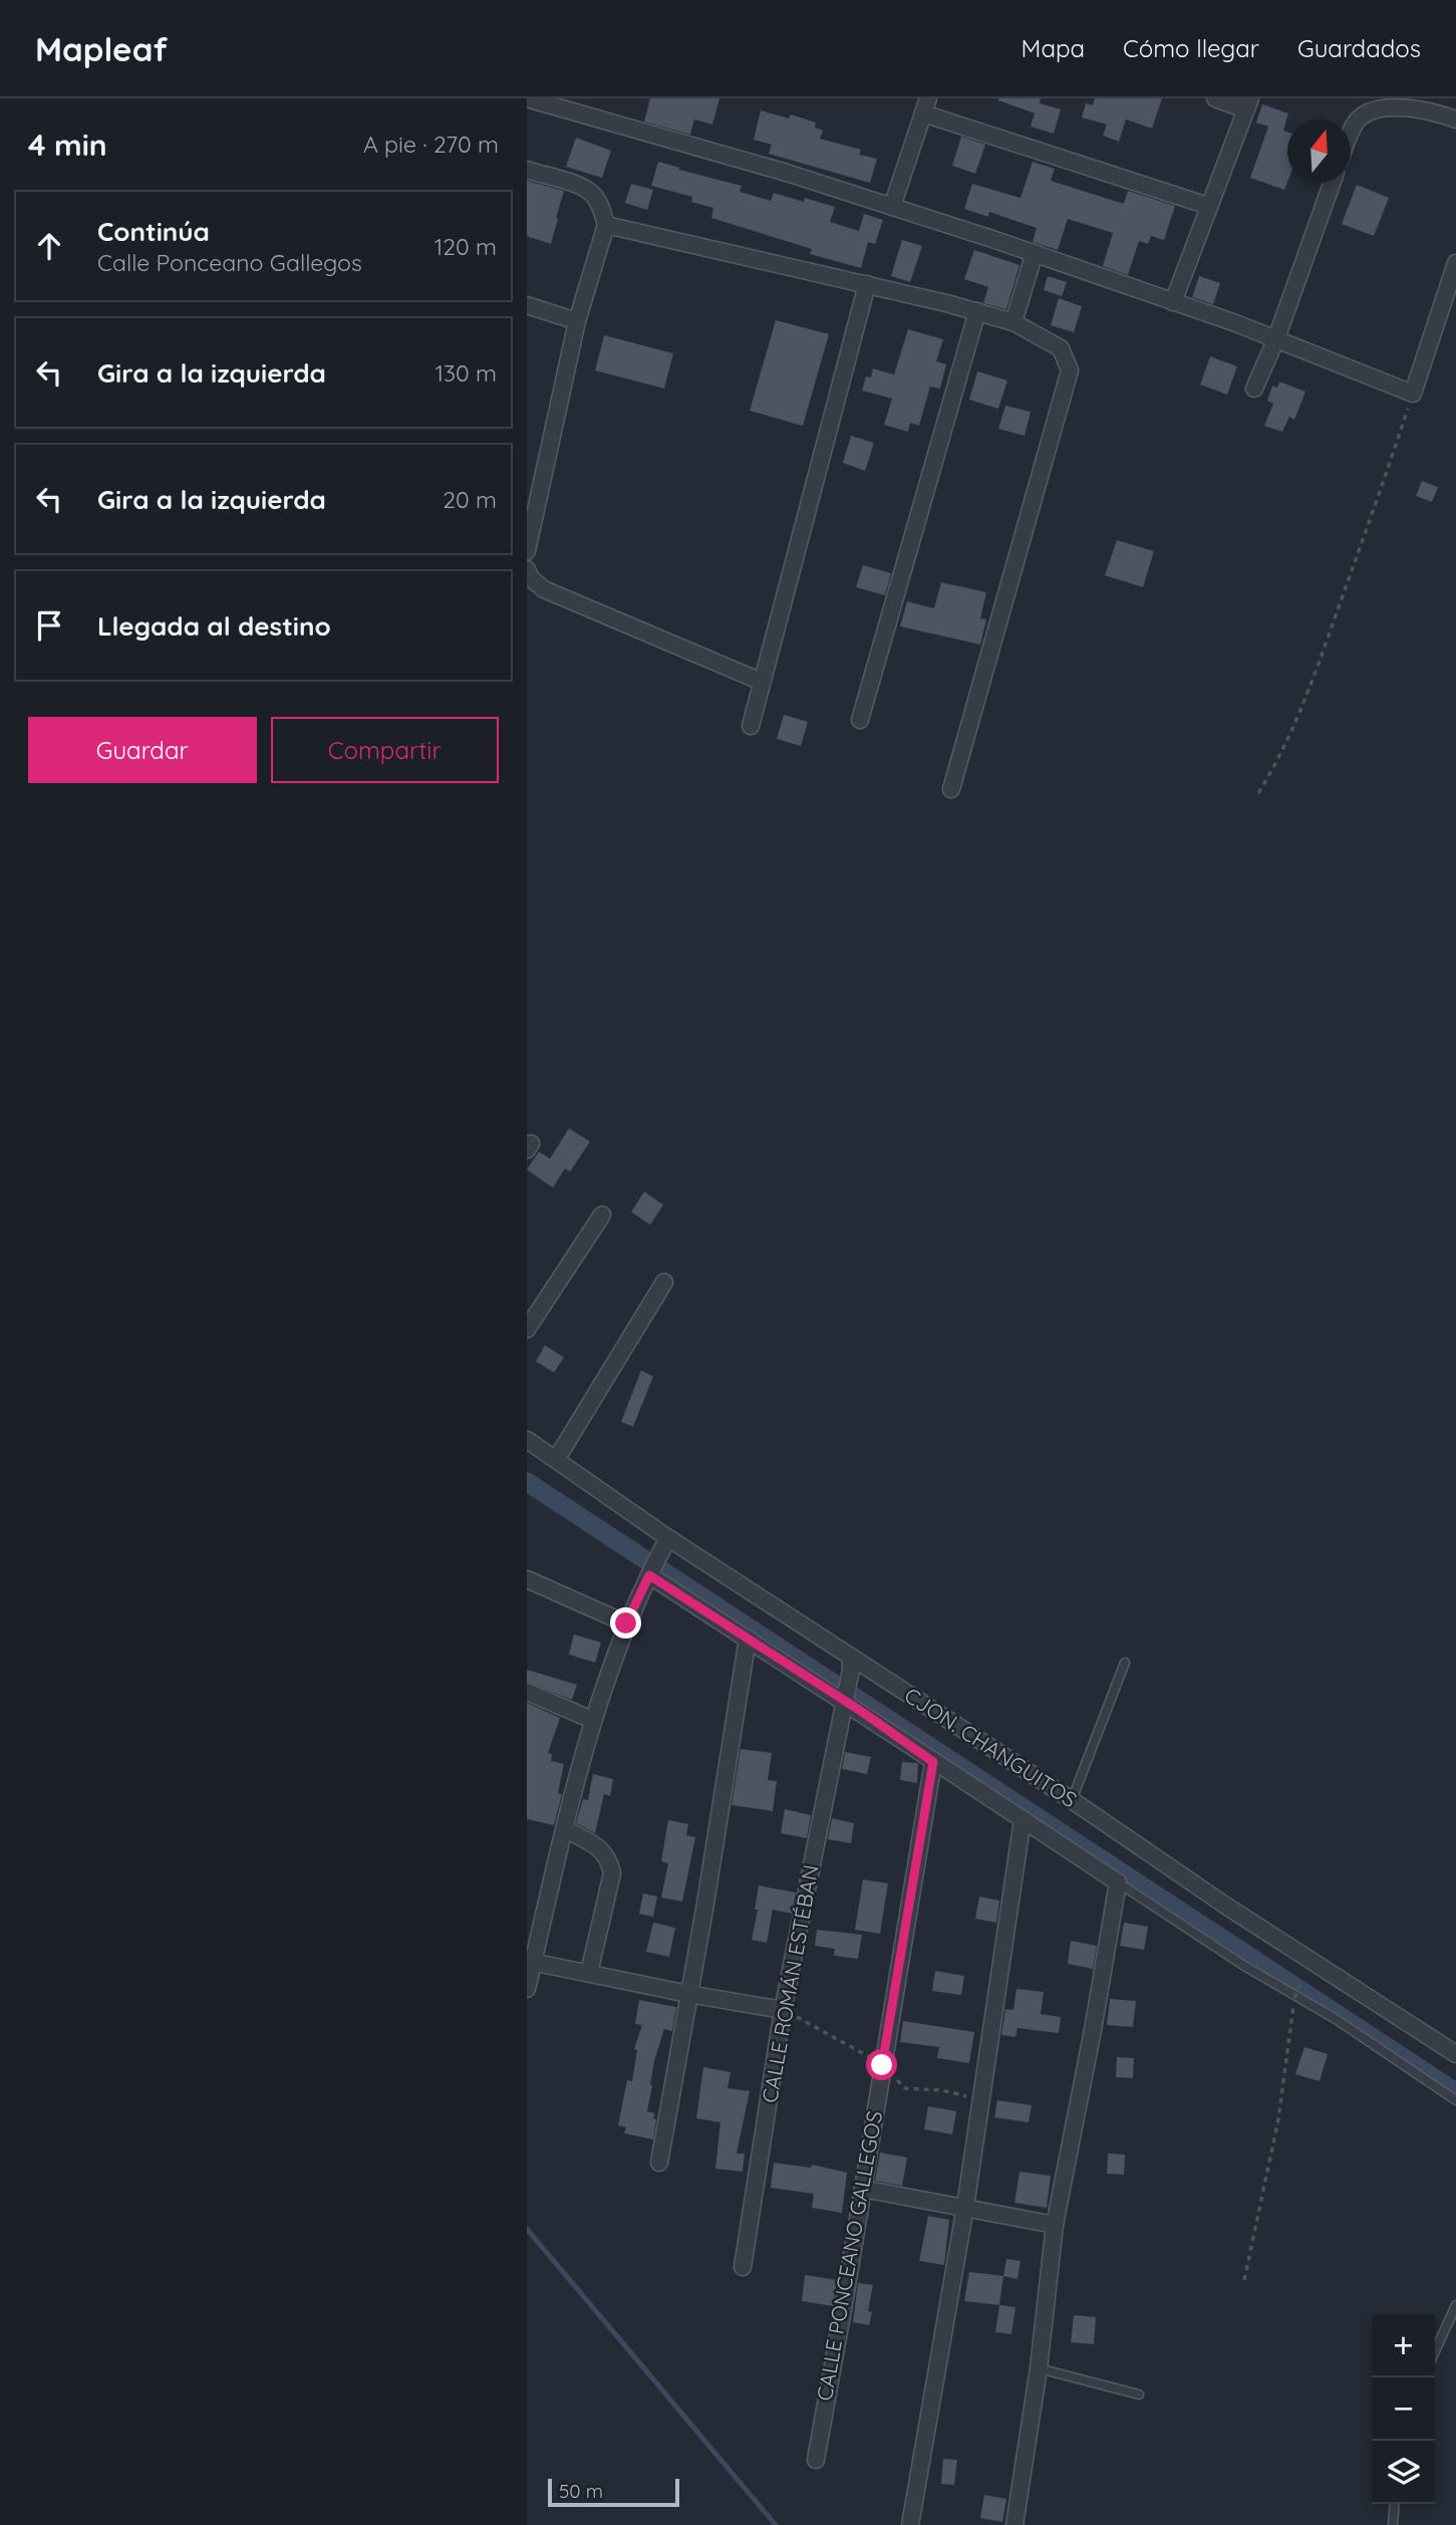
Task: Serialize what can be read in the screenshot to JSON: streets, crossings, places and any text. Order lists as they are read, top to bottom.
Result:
{
  "streets": {
    "street": ["CJON. CHANGUITOS", "CALLE ROMÁN ESTÉBAN", "CALLE PONCEANO GALLEGOS"]
  },
  "crossings": [
    ["CJON. CHANGUITOS", "CALLE ROMÁN ESTÉBAN"]
  ],
  "scale_bar": "50 m",
  "north": "top",
  "page": {
    "header": "Mapleaf",
    "nav": ["Mapa", "Cómo llegar", "Guardados"],
    "heading": ["4 min", "A pie · 270 m"],
    "list": [
      ["Continúa", "Calle Ponceano Gallegos", "120 m"],
      ["Gira a la izquierda", "130 m"],
      ["Gira a la izquierda", "20 m"],
      "Llegada al destino"
    ],
    "buttons": ["Guardar", "Compartir"],
    "map_buttons": ["+", "−"],
    "scale": "50 m"
  }
}
